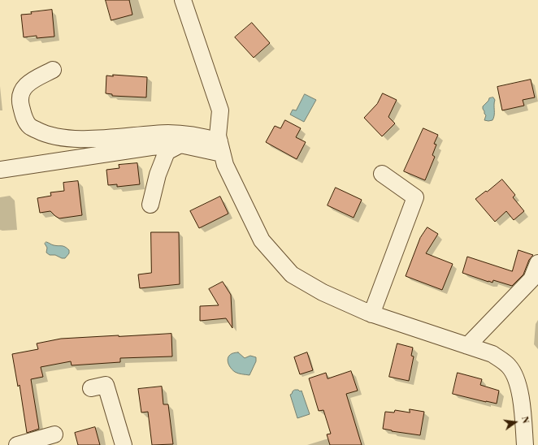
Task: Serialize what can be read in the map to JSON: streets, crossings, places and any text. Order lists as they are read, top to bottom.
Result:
{
  "north": "right"
}
